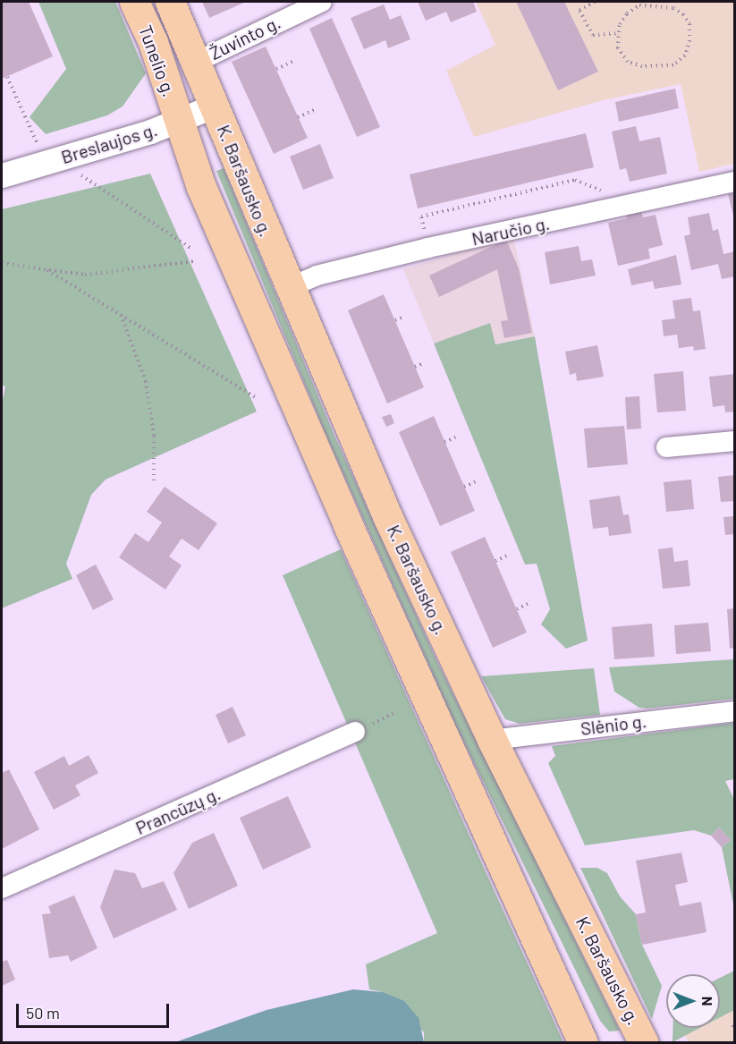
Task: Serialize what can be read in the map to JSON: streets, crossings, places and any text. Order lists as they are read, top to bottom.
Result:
{
  "streets": {
    "main road": ["Tunelio g.", "K. Baršausko g."],
    "street": [
      "Žuvinto g.",
      "Breslaujos g.",
      "Naručio g.",
      "Slėnio g.",
      "Prancūzų g."
    ]
  },
  "crossings": [
    ["Žuvinto g.", "Tunelio g."],
    ["Tunelio g.", "Breslaujos g."],
    ["Tunelio g.", "K. Baršausko g."],
    ["Breslaujos g.", "K. Baršausko g."],
    ["K. Baršausko g.", "Naručio g."],
    ["K. Baršausko g.", "Slėnio g."]
  ],
  "scale_bar": "50 m",
  "north": "right"
}
